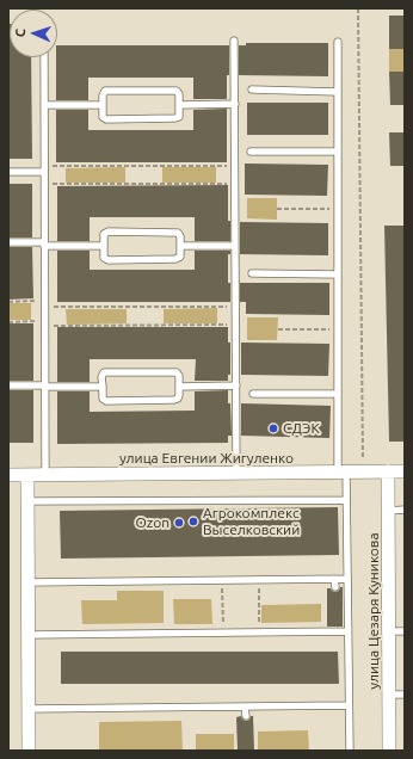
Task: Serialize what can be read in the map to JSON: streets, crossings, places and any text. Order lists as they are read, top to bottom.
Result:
{
  "streets": {
    "street": ["улица Евгении Жигуленко", "улица Цезаря Куникова"]
  },
  "crossings": [
    ["улица Евгении Жигуленко", "улица Цезаря Куникова"]
  ],
  "places": ["СДЭК", "Агрокомплекс Выселковский", "Ozon"],
  "north": "left"
}
